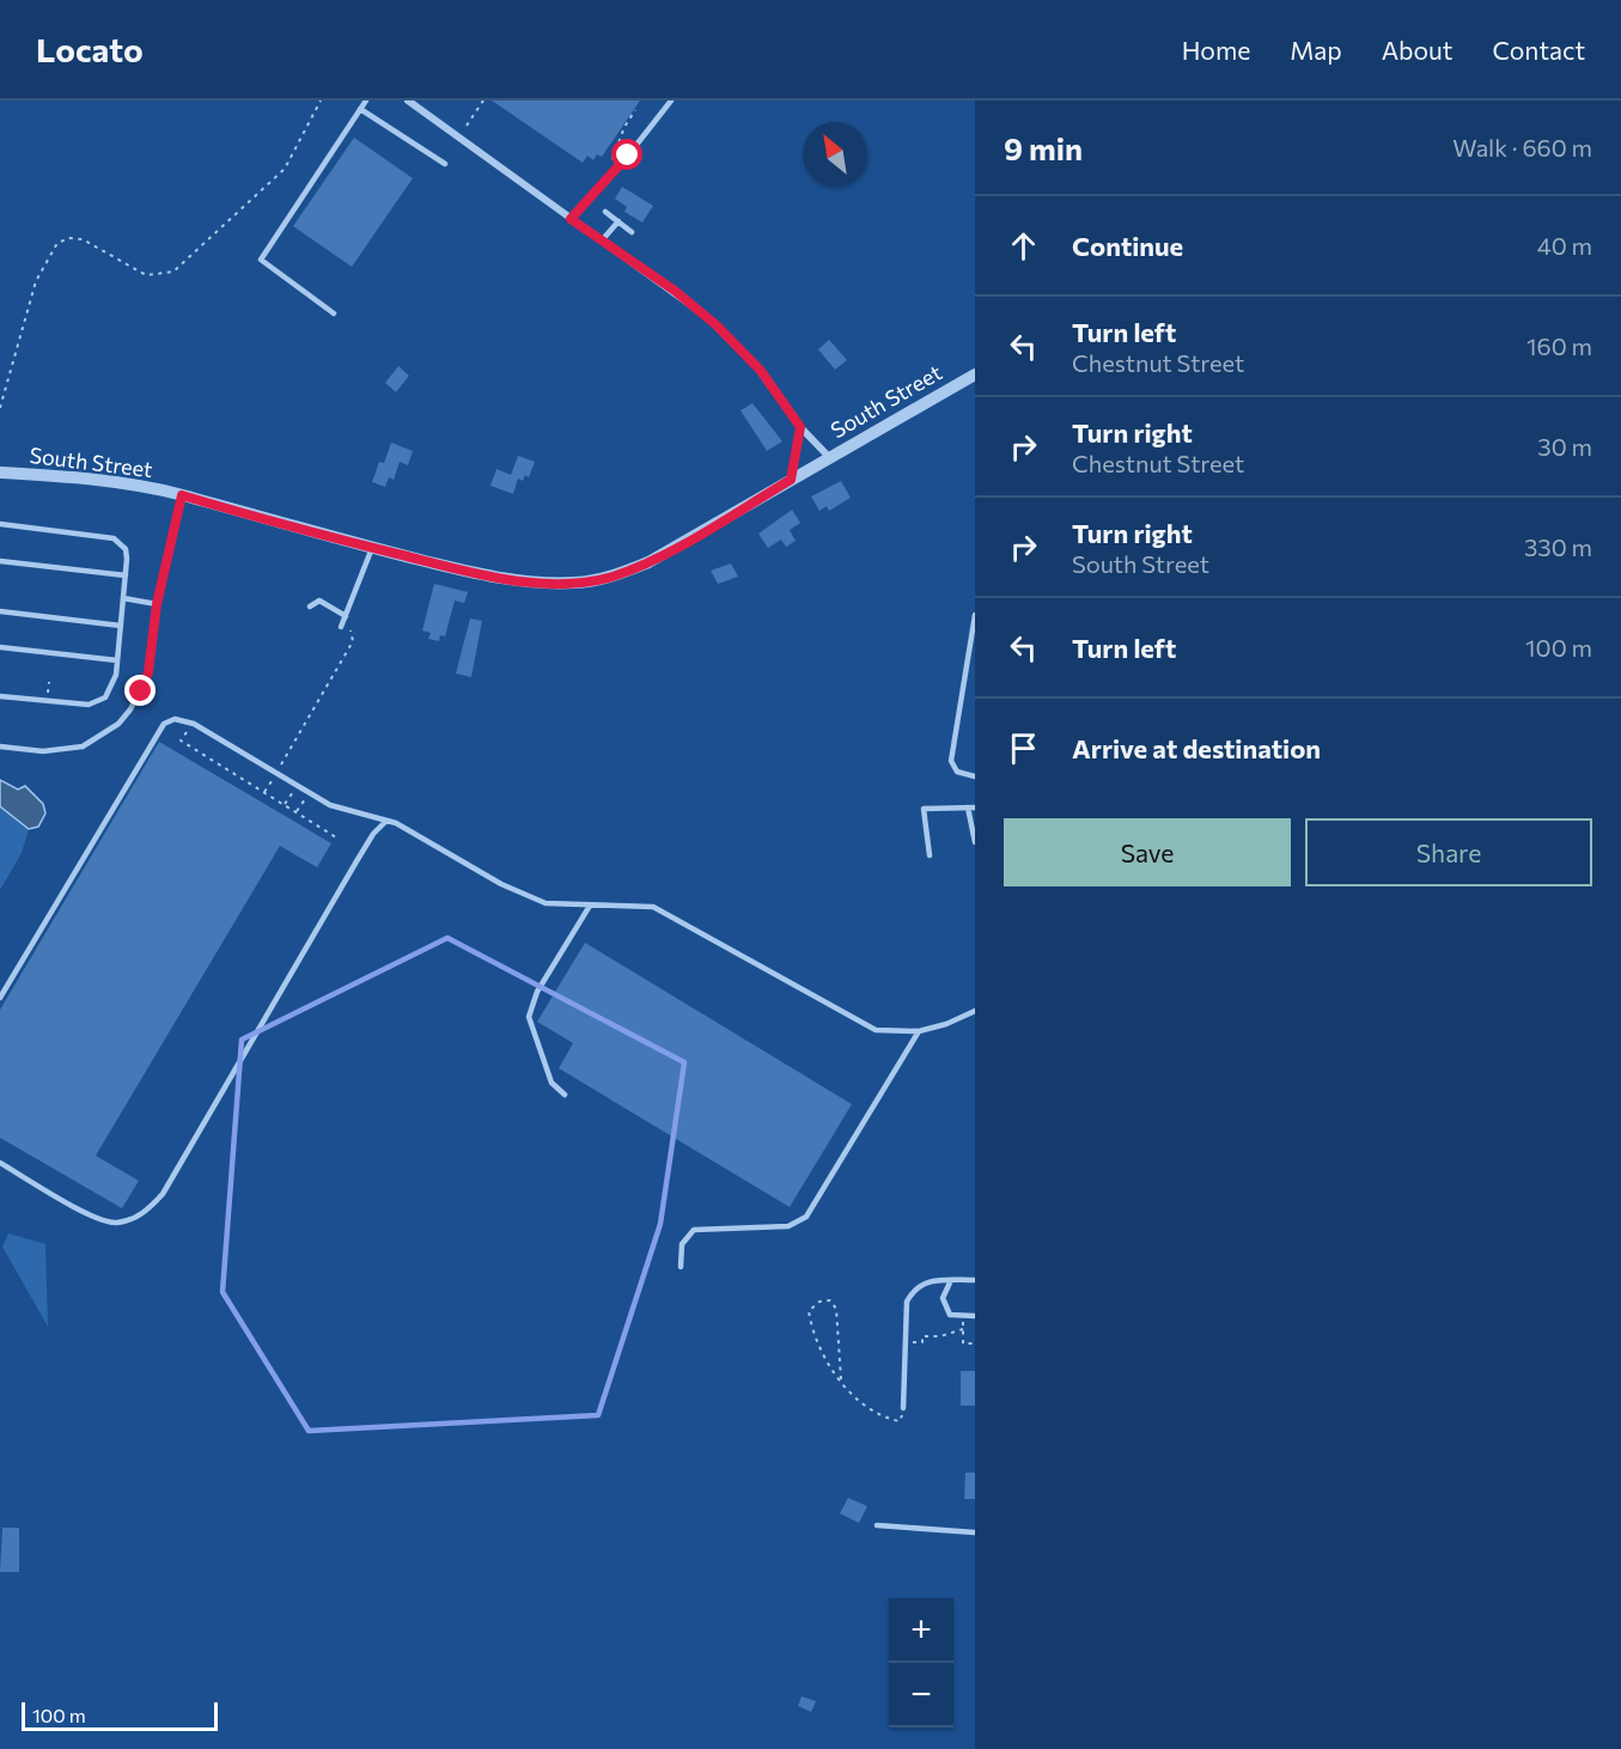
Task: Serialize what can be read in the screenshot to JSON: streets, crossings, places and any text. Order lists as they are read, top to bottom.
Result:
{
  "streets": {
    "street": ["South Street"]
  },
  "scale_bar": "100 m",
  "north": "top left",
  "page": {
    "header": "Locato",
    "nav": [
      "Home",
      "Map",
      "About",
      "Contact"
    ],
    "heading": ["9 min", "Walk · 660 m"],
    "list": [
      ["Continue", "40 m"],
      ["Turn left", "Chestnut Street", "160 m"],
      ["Turn right", "Chestnut Street", "30 m"],
      ["Turn right", "South Street", "330 m"],
      ["Turn left", "100 m"],
      "Arrive at destination"
    ],
    "buttons": ["Save", "Share"],
    "map_buttons": ["+", "−"],
    "scale": "100 m"
  }
}
